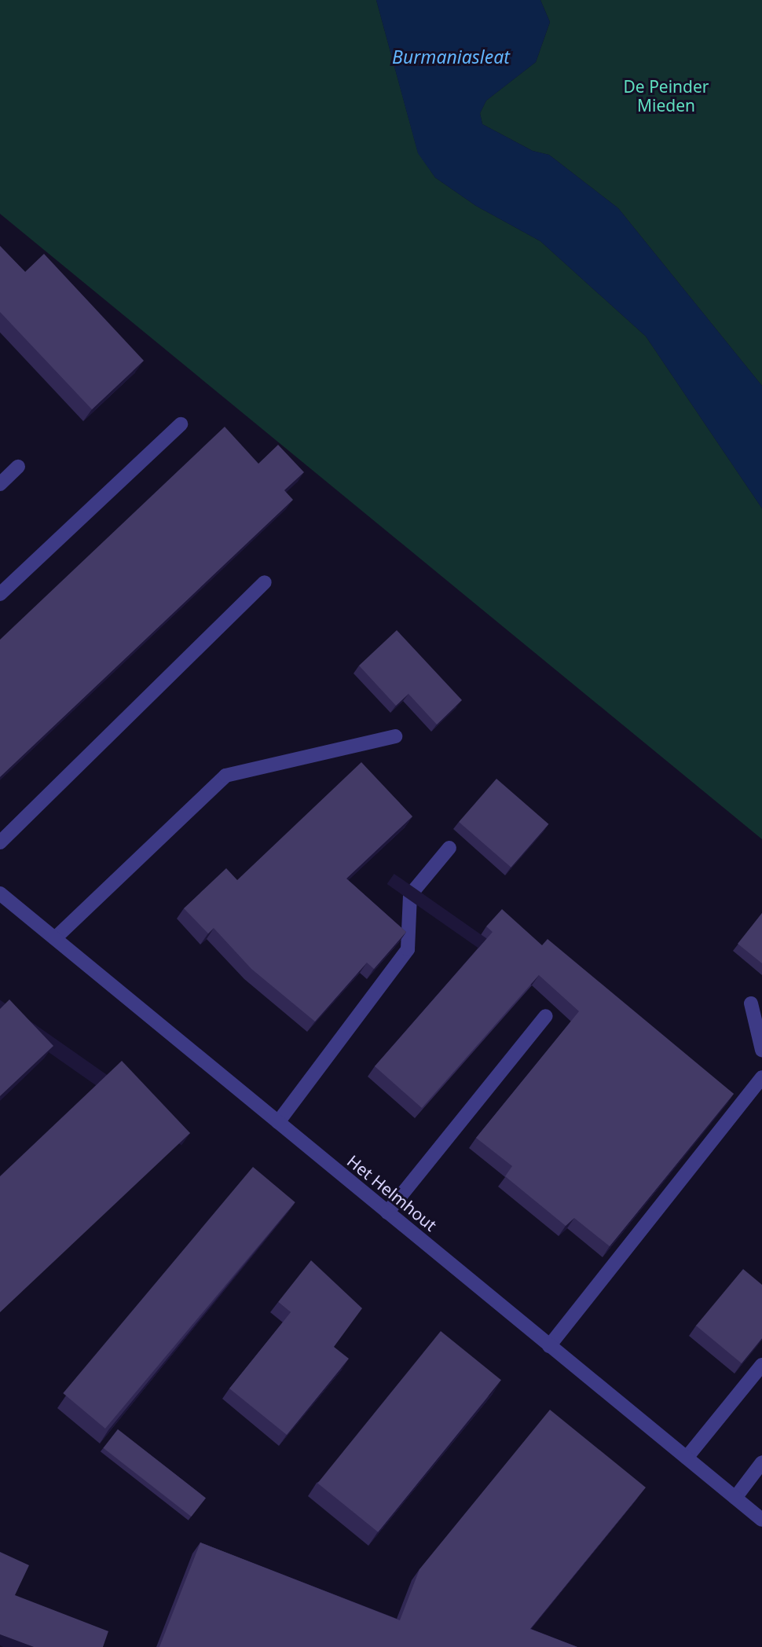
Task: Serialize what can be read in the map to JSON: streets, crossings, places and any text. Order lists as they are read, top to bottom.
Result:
{
  "streets": {
    "street": ["Het Helmhout"]
  },
  "water": ["Burmaniasleat"],
  "parks": ["De Peinder Mieden"]
}
